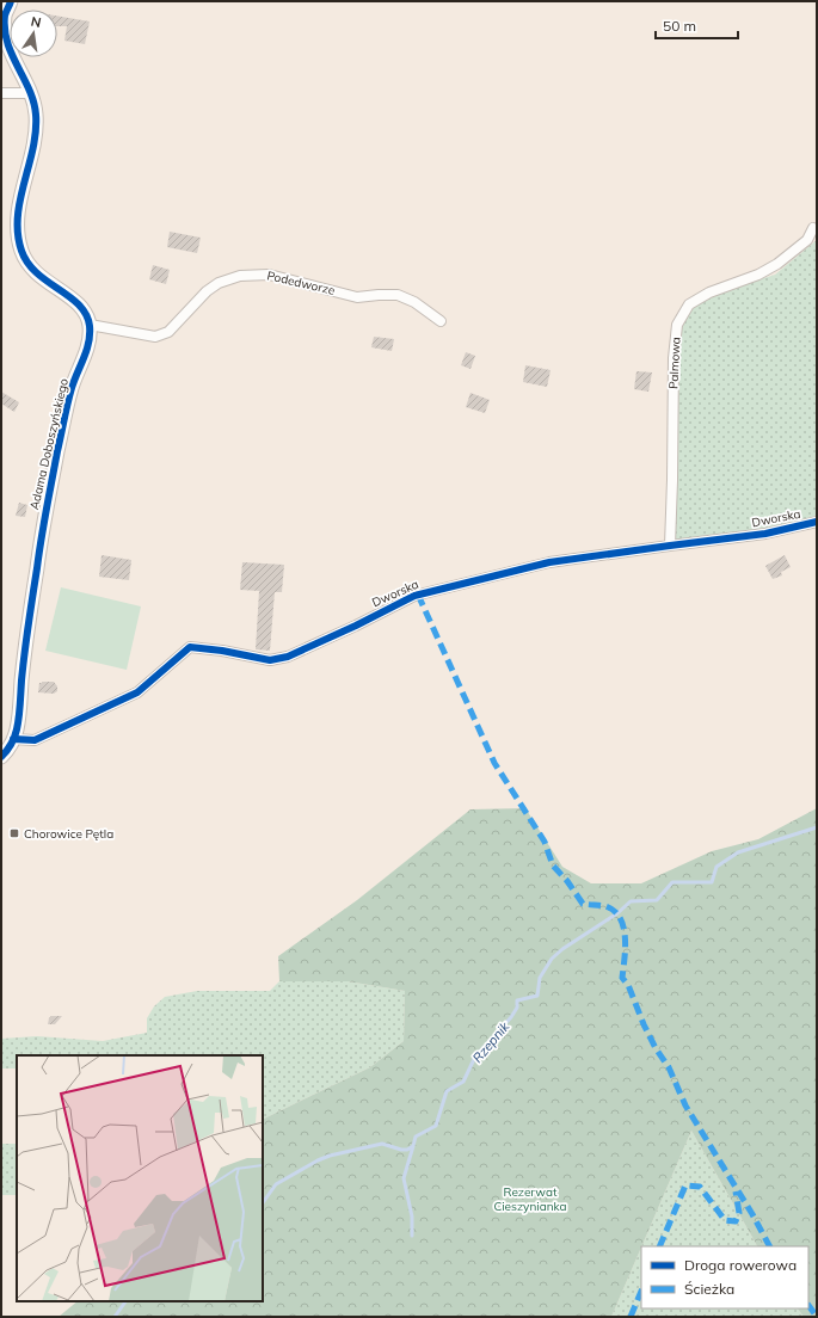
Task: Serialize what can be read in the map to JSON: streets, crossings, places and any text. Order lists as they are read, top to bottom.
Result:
{
  "streets": {
    "street": [
      "Podedworze",
      "Palmowa",
      "Adama Doboszyńskiego",
      "Dworska"
    ]
  },
  "crossings": [
    ["Podedworze", "Adama Doboszyńskiego"],
    ["Palmowa", "Dworska"],
    ["Adama Doboszyńskiego", "Dworska"]
  ],
  "water": ["Rzepnik"],
  "parks": ["Rezerwat Cieszynianka"],
  "places": {
    "transit": ["Chorowice Pętla"]
  },
  "legend": ["Droga rowerowa", "Ścieżka"],
  "scale_bar": "50 m",
  "north": "top"
}
